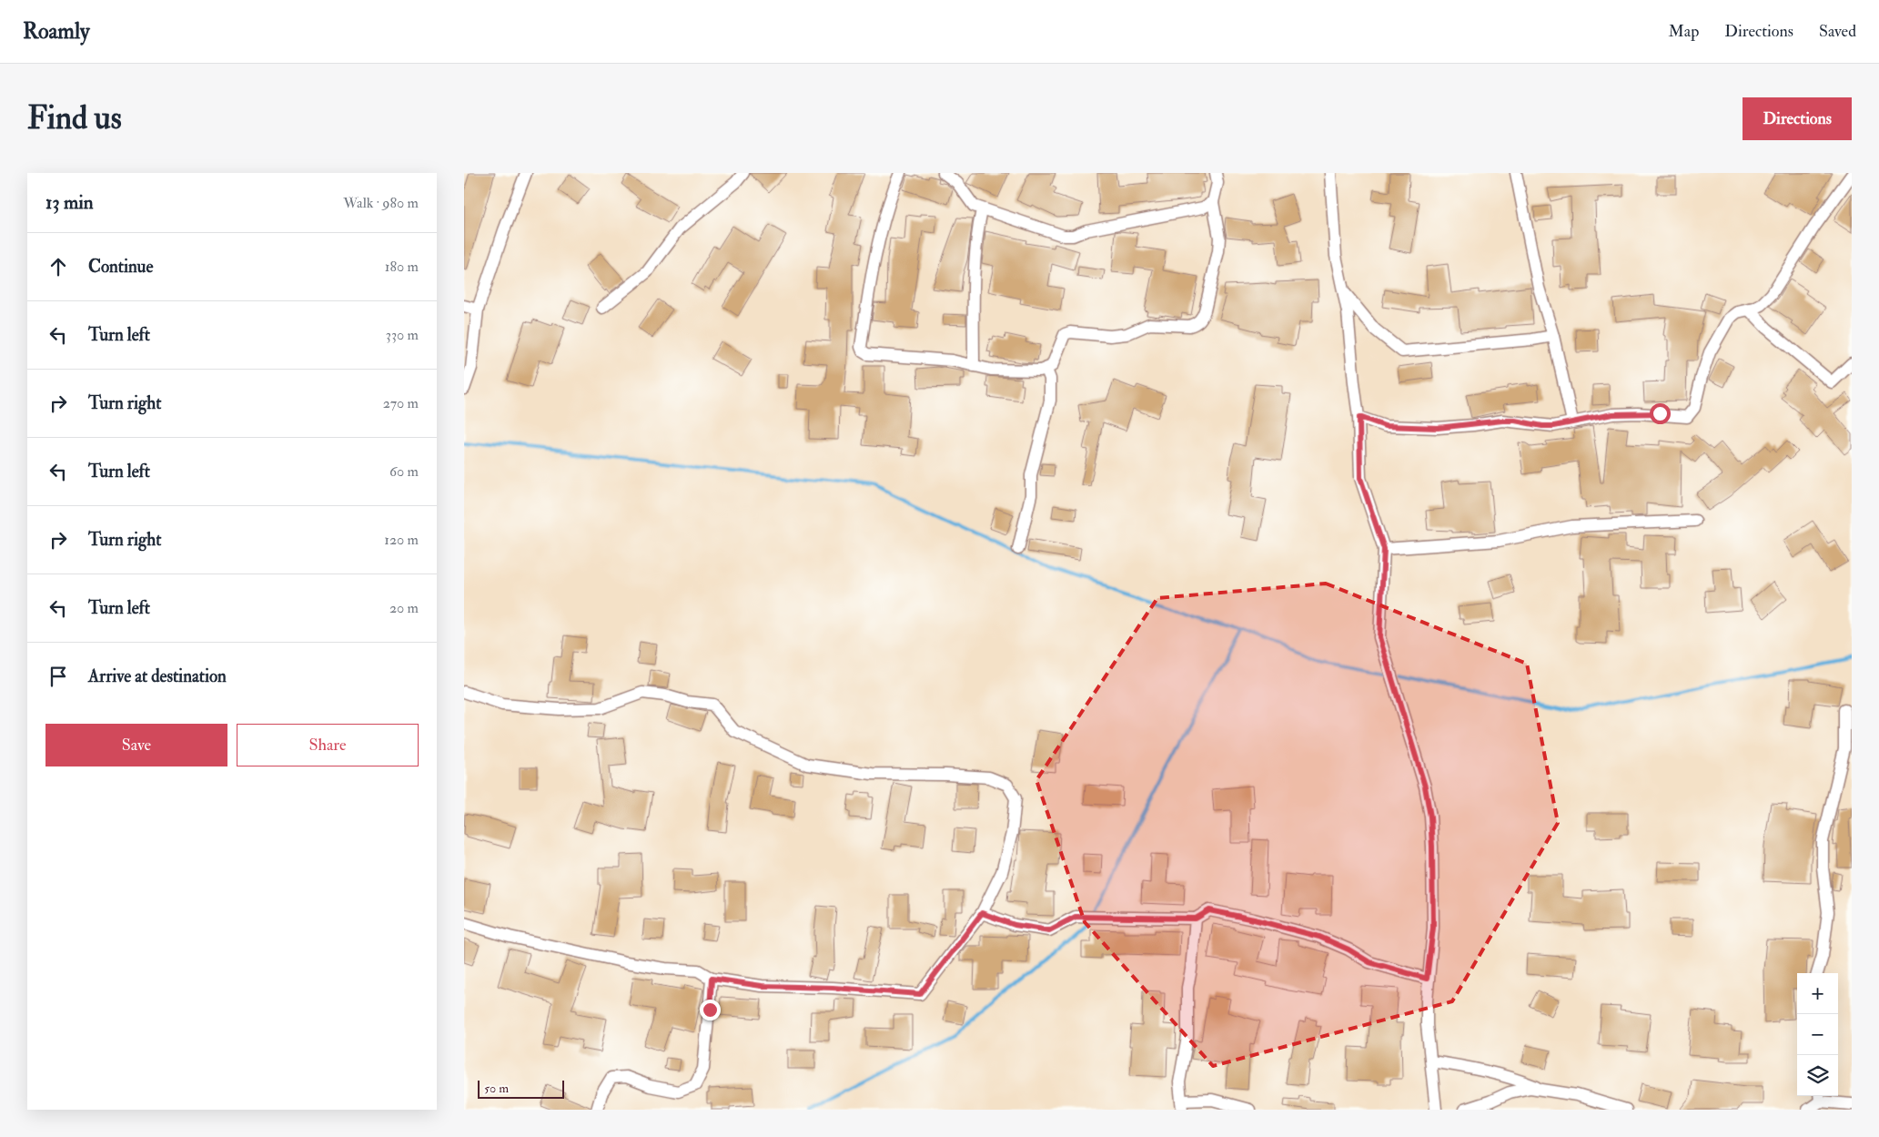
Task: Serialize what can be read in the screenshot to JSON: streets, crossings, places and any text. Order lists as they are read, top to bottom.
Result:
{
  "scale_bar": "50 m",
  "page": {
    "header": "Roamly",
    "nav": ["Map", "Directions", "Saved"],
    "buttons": [
      "Directions",
      ["Save", "Share"]
    ],
    "title": "Find us",
    "heading": ["13 min", "Walk · 980 m"],
    "list": [
      ["Continue", "180 m"],
      ["Turn left", "330 m"],
      ["Turn right", "270 m"],
      ["Turn left", "60 m"],
      ["Turn right", "120 m"],
      ["Turn left", "20 m"],
      "Arrive at destination"
    ],
    "map_buttons": ["+", "−"],
    "scale": "50 m"
  }
}
